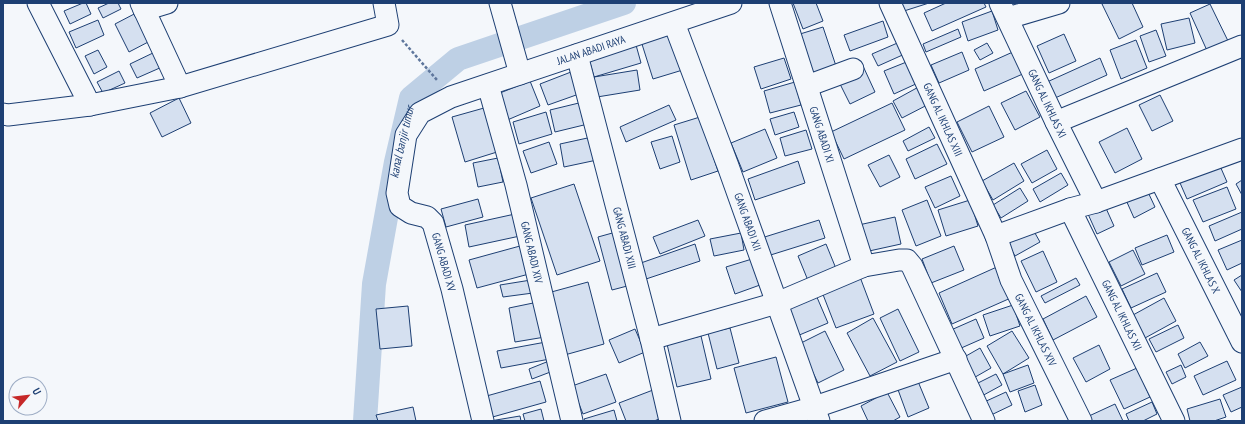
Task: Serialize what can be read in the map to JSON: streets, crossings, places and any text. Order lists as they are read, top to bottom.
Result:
{
  "streets": {
    "street": [
      "JALAN ABADI RAYA",
      "GANG AL IKHLAS XI",
      "GANG AL IKHLAS XIII",
      "GANG ABADI XI",
      "GANG ABADI XII",
      "GANG ABADI XIII",
      "GANG ABADI XIV",
      "GANG AL IKHLAS X",
      "GANG ABADI XV",
      "GANG AL IKHLAS XII",
      "GANG AL IKHLAS XIV"
    ]
  },
  "crossings": [
    ["JALAN ABADI RAYA", "GANG ABADI XII"],
    ["JALAN ABADI RAYA", "GANG ABADI XIII"],
    ["JALAN ABADI RAYA", "GANG ABADI XIV"],
    ["JALAN ABADI RAYA", "GANG ABADI XV"],
    ["GANG AL IKHLAS XIII", "GANG AL IKHLAS XIV"]
  ],
  "water": ["kanal banjir timur"],
  "north": "top right"
}
